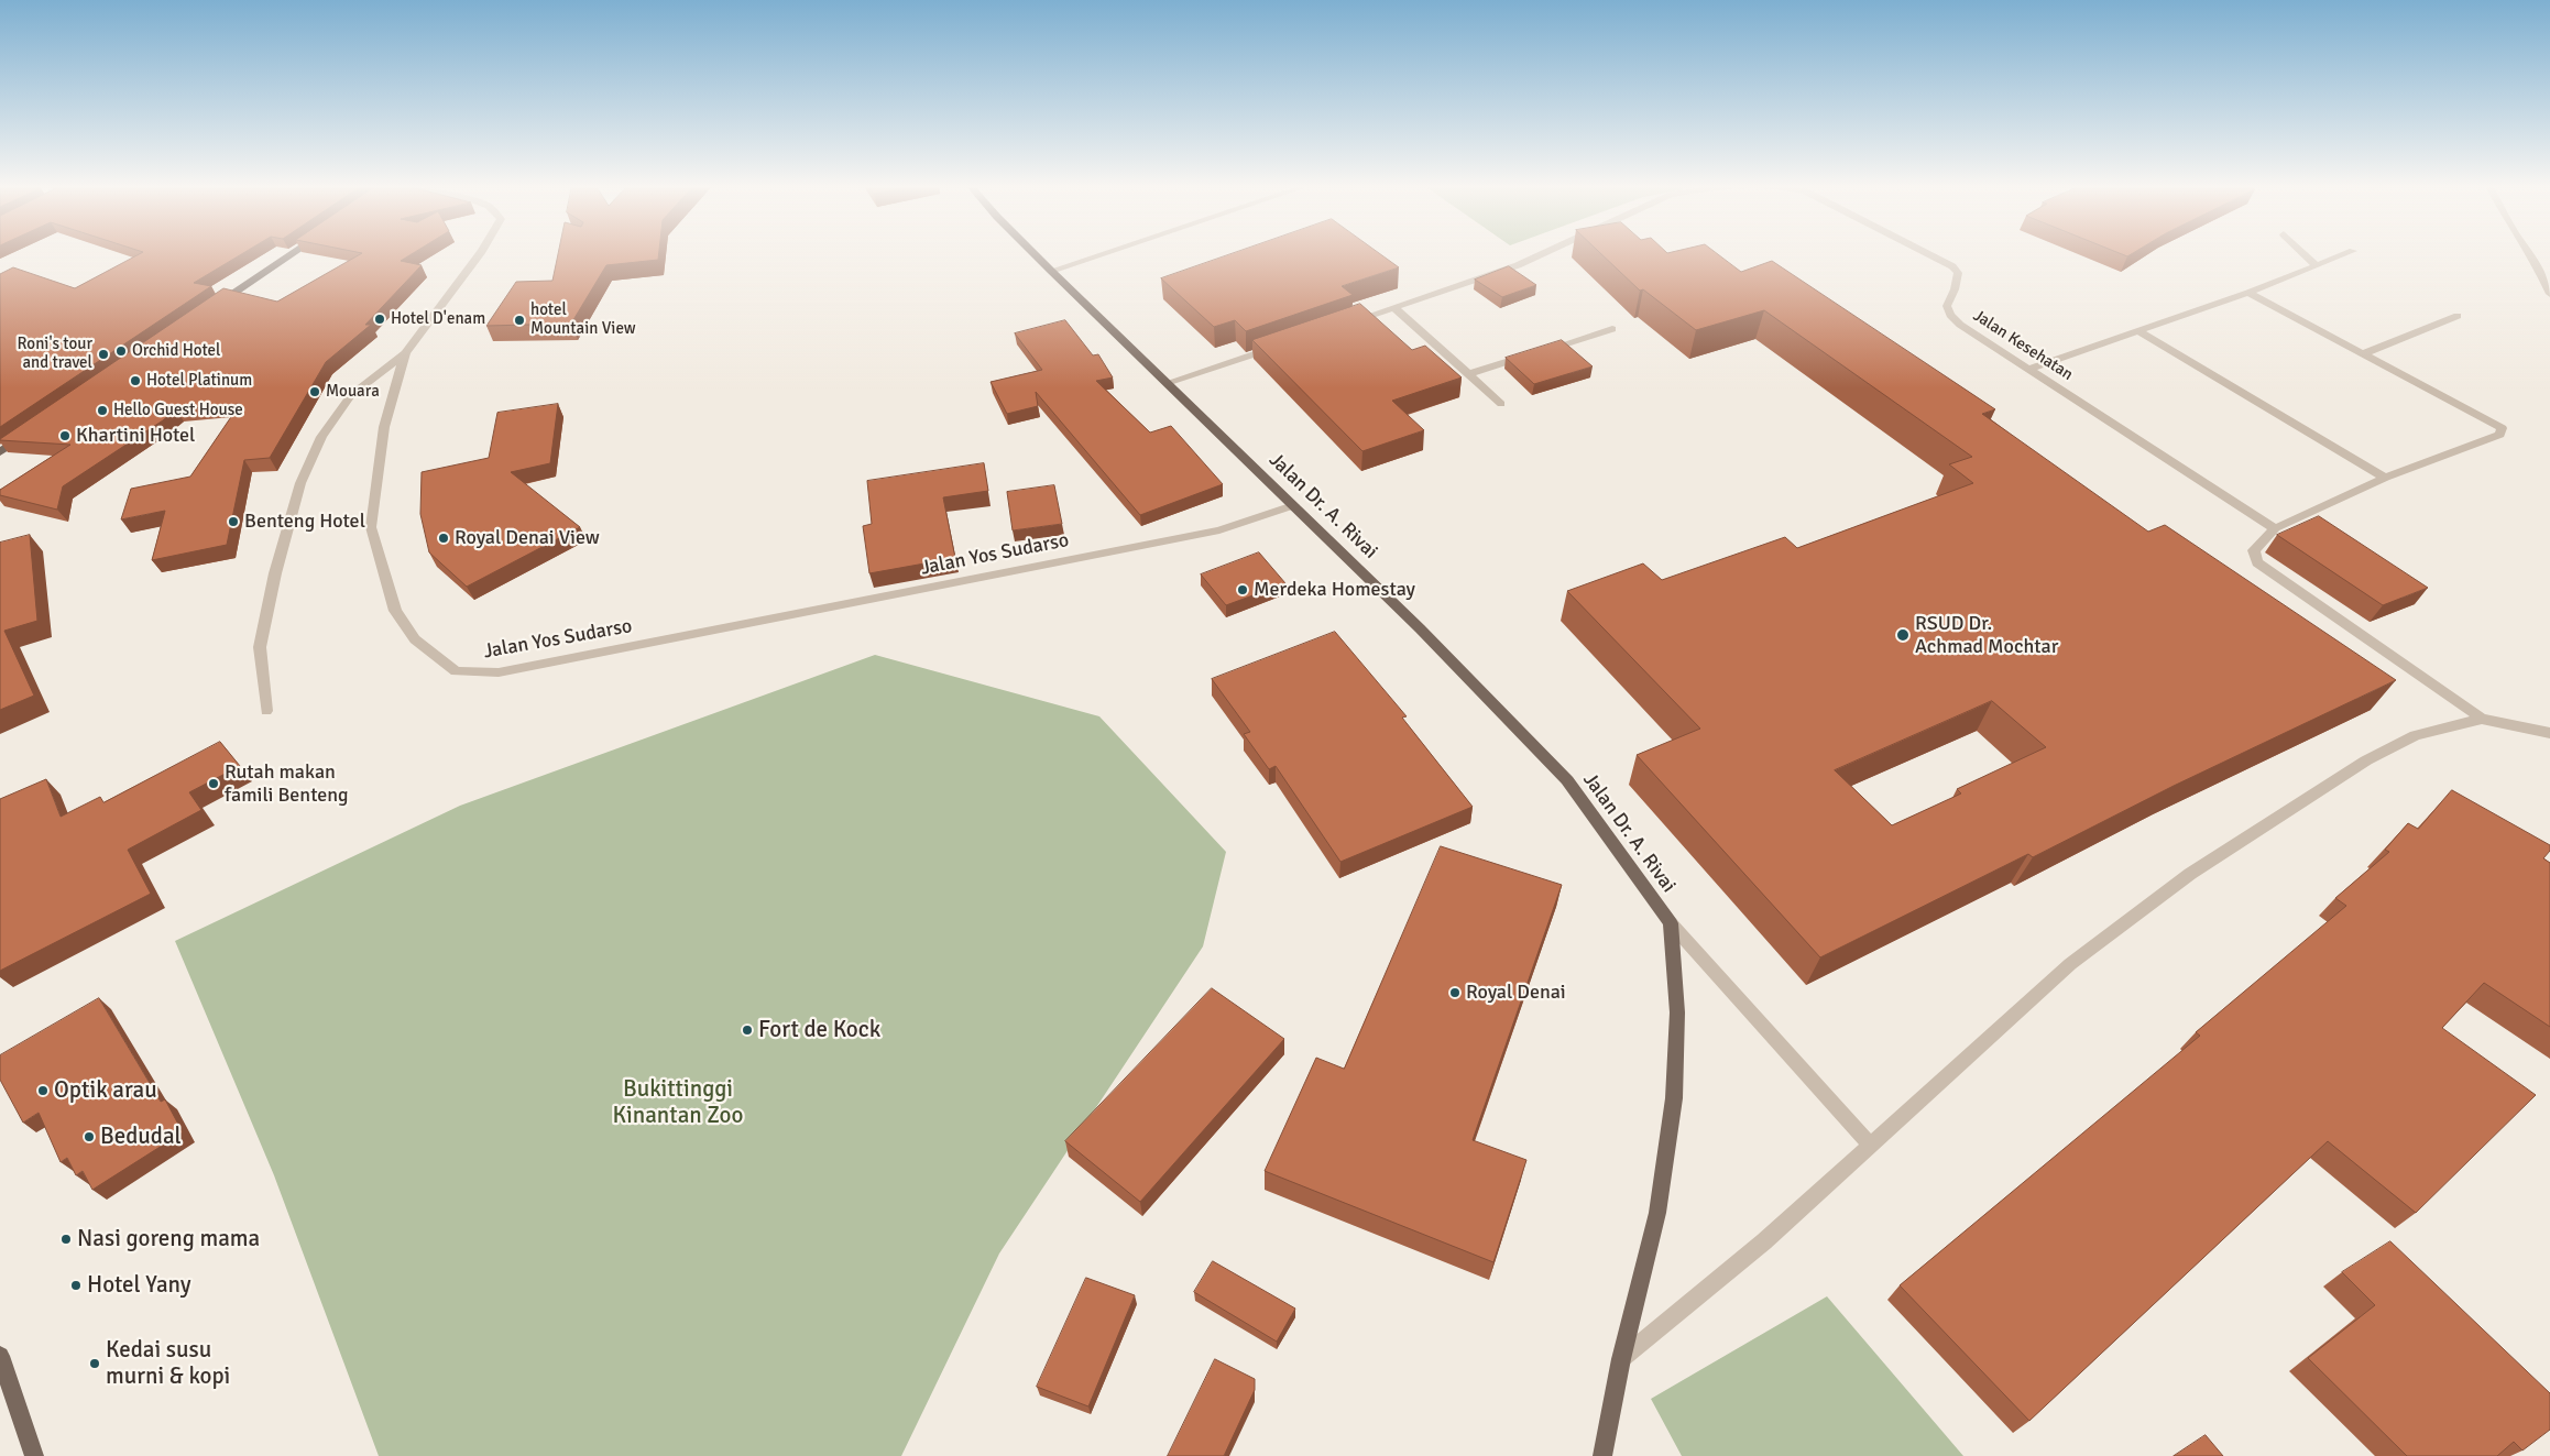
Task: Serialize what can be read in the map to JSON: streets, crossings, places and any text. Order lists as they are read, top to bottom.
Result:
{
  "streets": {
    "main road": ["Jalan Dr. A. Rivai"],
    "street": ["Jalan Kesehatan", "Jalan Yos Sudarso"]
  },
  "crossings": [
    ["Jalan Dr. A. Rivai", "Jalan Yos Sudarso"]
  ],
  "parks": ["Bukittinggi Kinantan Zoo"],
  "places": [
    "Hotel D'enam",
    "hotel Mountain View",
    "Orchid Hotel",
    "Roni's tour and travel",
    "Hotel Platinum",
    "Mouara",
    "Hello Guest House",
    "Khartini Hotel",
    "Benteng Hotel",
    "Royal Denai View",
    "Merdeka Homestay",
    "RSUD Dr. Achmad Mochtar",
    "Rutah makan famili Benteng",
    "Royal Denai",
    "Fort de Kock",
    "Optik arau",
    "Bedudal",
    "Nasi goreng mama",
    "Hotel Yany",
    "Kedai susu murni & kopi"
  ]
}
